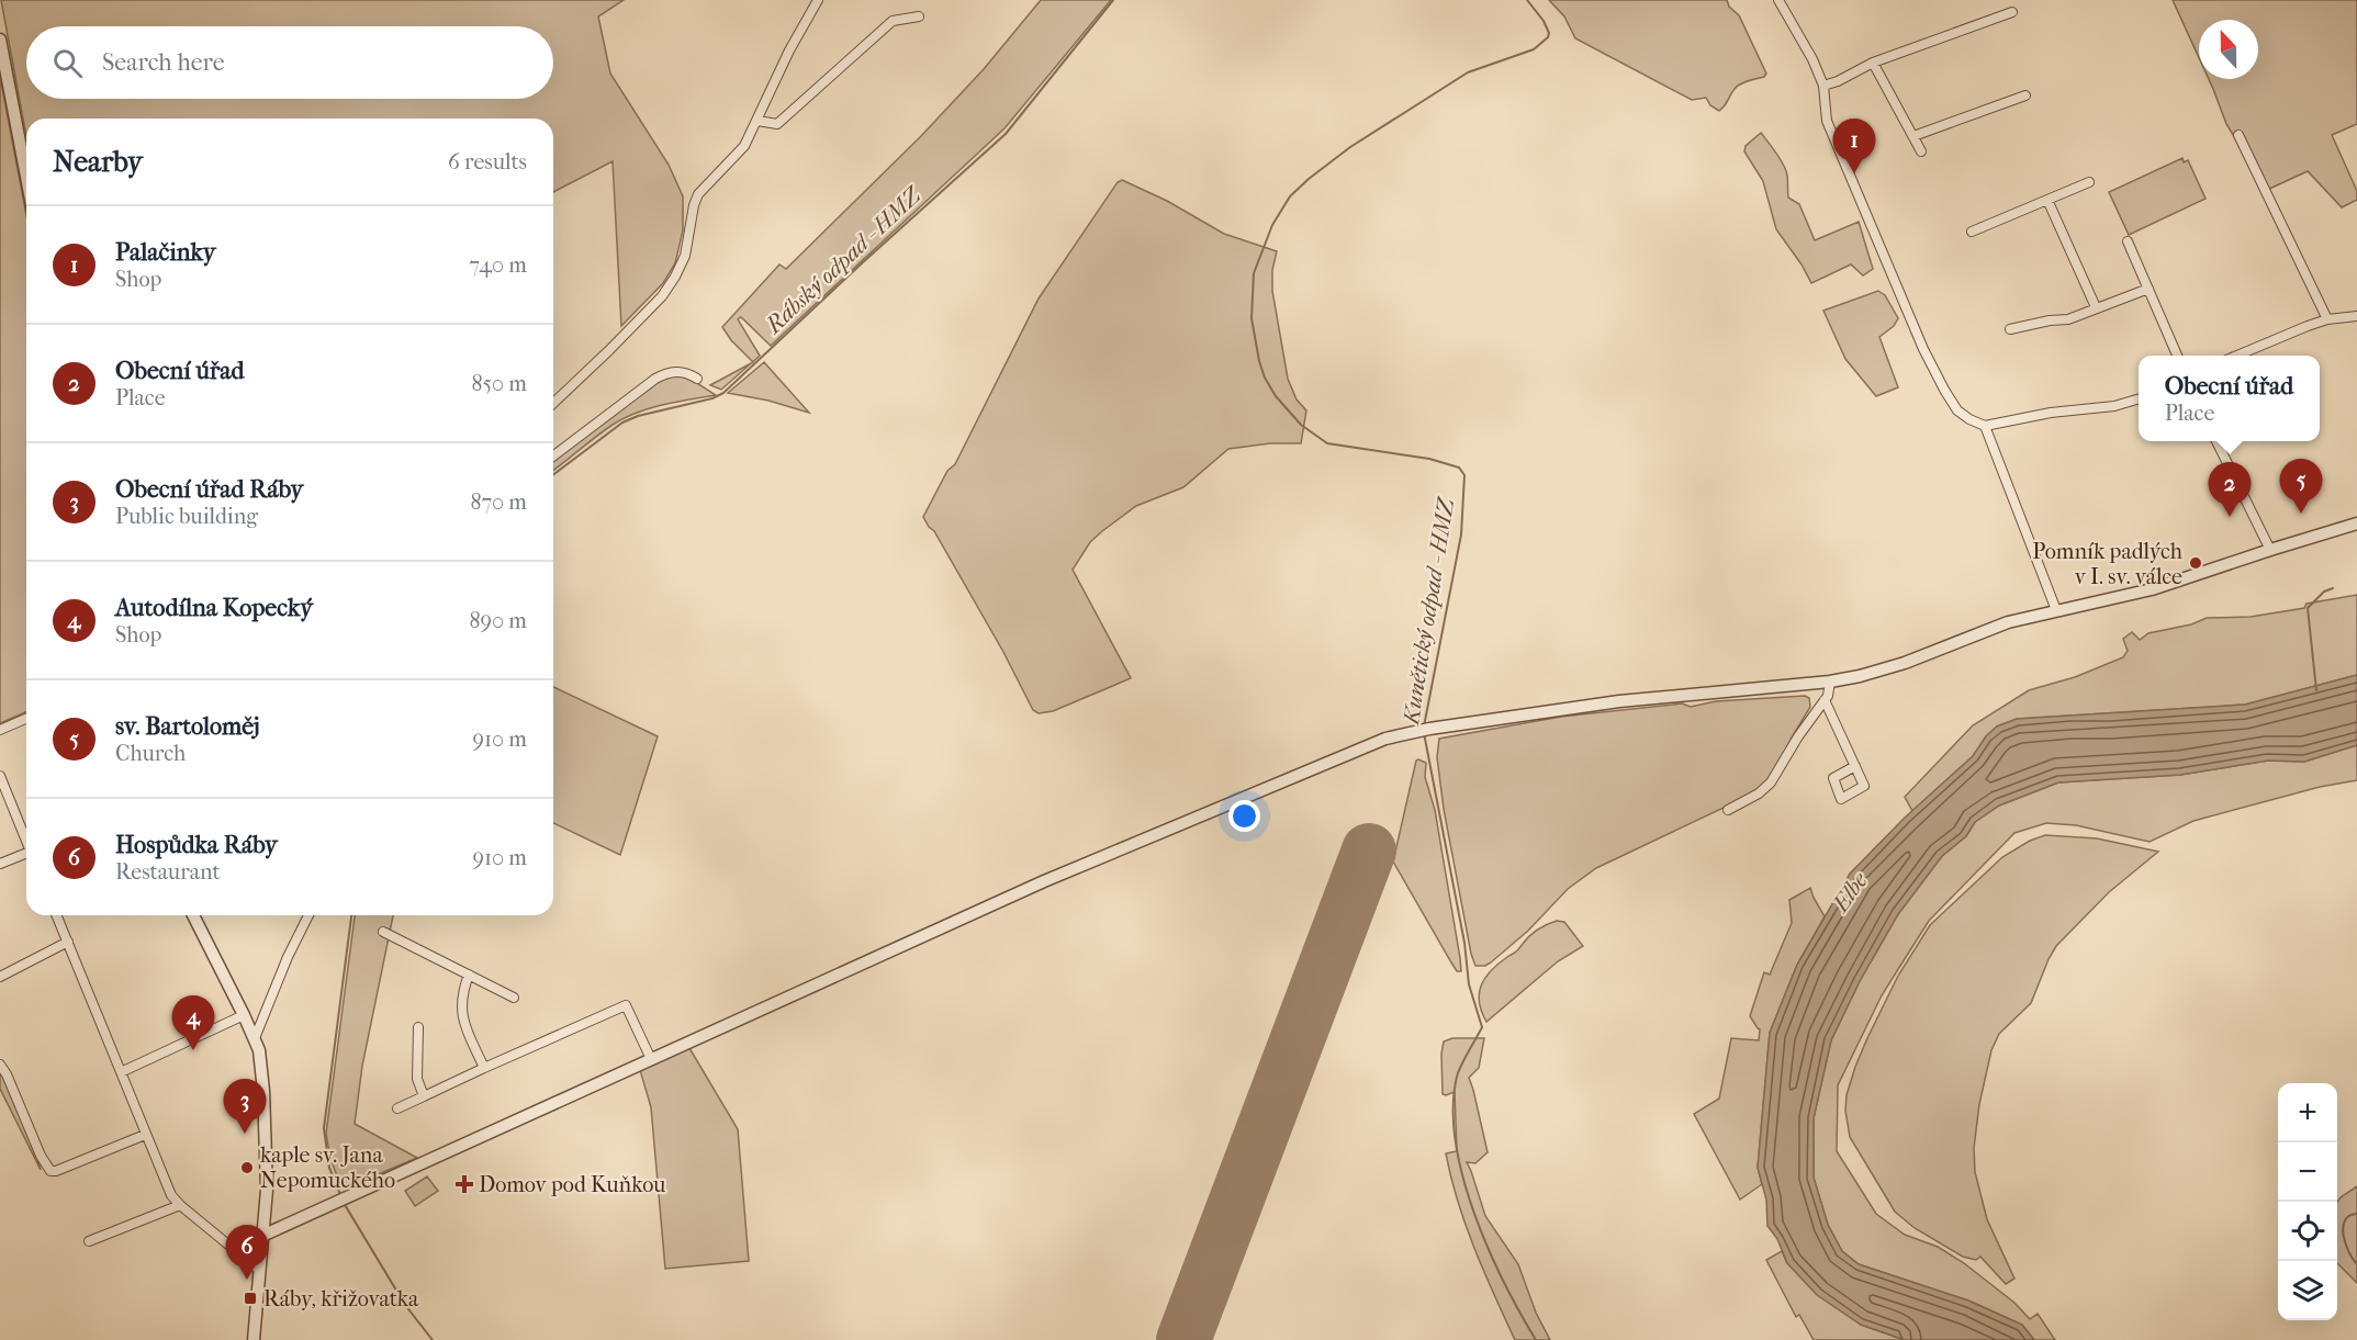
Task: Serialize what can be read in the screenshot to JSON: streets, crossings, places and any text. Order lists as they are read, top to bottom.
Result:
{
  "water": ["Rábský odpad - HMZ", "Kunětický odpad - HMZ", "Elbe"],
  "places": {
    "other": ["Pomník padlých v I. sv. válce", "kaple sv. Jana Nepomuckého"],
    "health": ["Domov pod Kuňkou"],
    "transit": ["Ráby, křižovatka"]
  },
  "north": "top",
  "page": {
    "search": "Search here",
    "pins": [
      "1",
      "5",
      "2",
      "4",
      "3",
      "6"
    ],
    "heading": ["Nearby", "6 results"],
    "list": [
      {
        "mark": "1",
        "name": "Palačinky",
        "note": "Shop",
        "value": "740 m"
      },
      {
        "mark": "2",
        "name": "Obecní úřad",
        "note": "Place",
        "value": "850 m"
      },
      {
        "mark": "3",
        "name": "Obecní úřad Ráby",
        "note": "Public building",
        "value": "870 m"
      },
      {
        "mark": "4",
        "name": "Autodílna Kopecký",
        "note": "Shop",
        "value": "890 m"
      },
      {
        "mark": "5",
        "name": "sv. Bartoloměj",
        "note": "Church",
        "value": "910 m"
      },
      {
        "mark": "6",
        "name": "Hospůdka Ráby",
        "note": "Restaurant",
        "value": "910 m"
      }
    ],
    "popup": ["Obecní úřad", "Place"],
    "map_buttons": ["+", "−"]
  }
}
